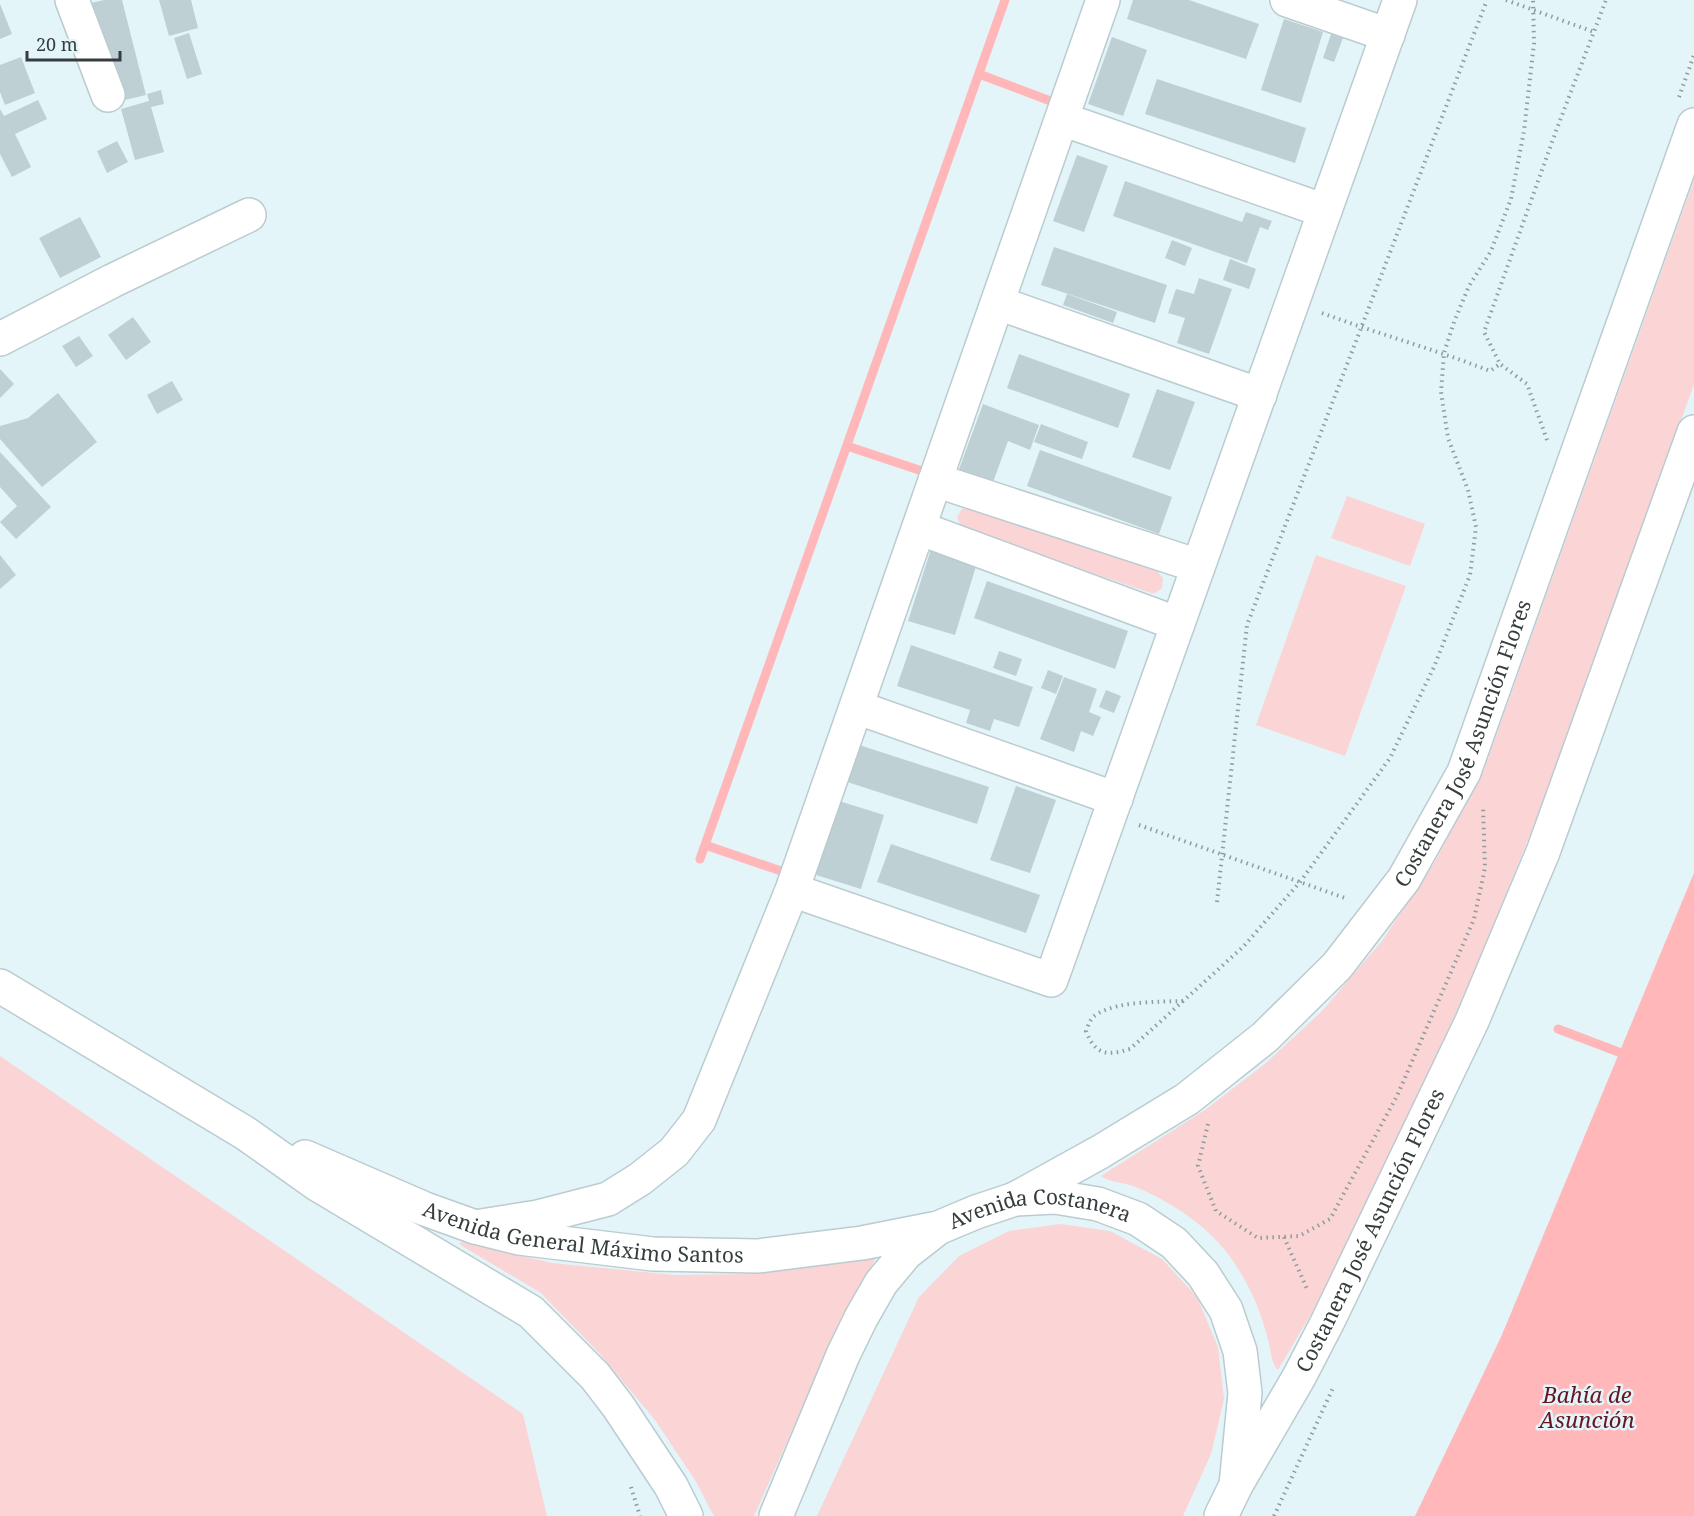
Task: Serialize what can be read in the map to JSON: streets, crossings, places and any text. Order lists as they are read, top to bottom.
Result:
{
  "streets": {
    "main road": ["Costanera José Asunción Flores", "Avenida Costanera", "Avenida General Máximo Santos"]
  },
  "crossings": [
    ["Costanera José Asunción Flores", "Avenida Costanera"],
    ["Avenida Costanera", "Avenida General Máximo Santos"]
  ],
  "water": ["Bahía de Asunción"],
  "scale_bar": "20 m"
}
